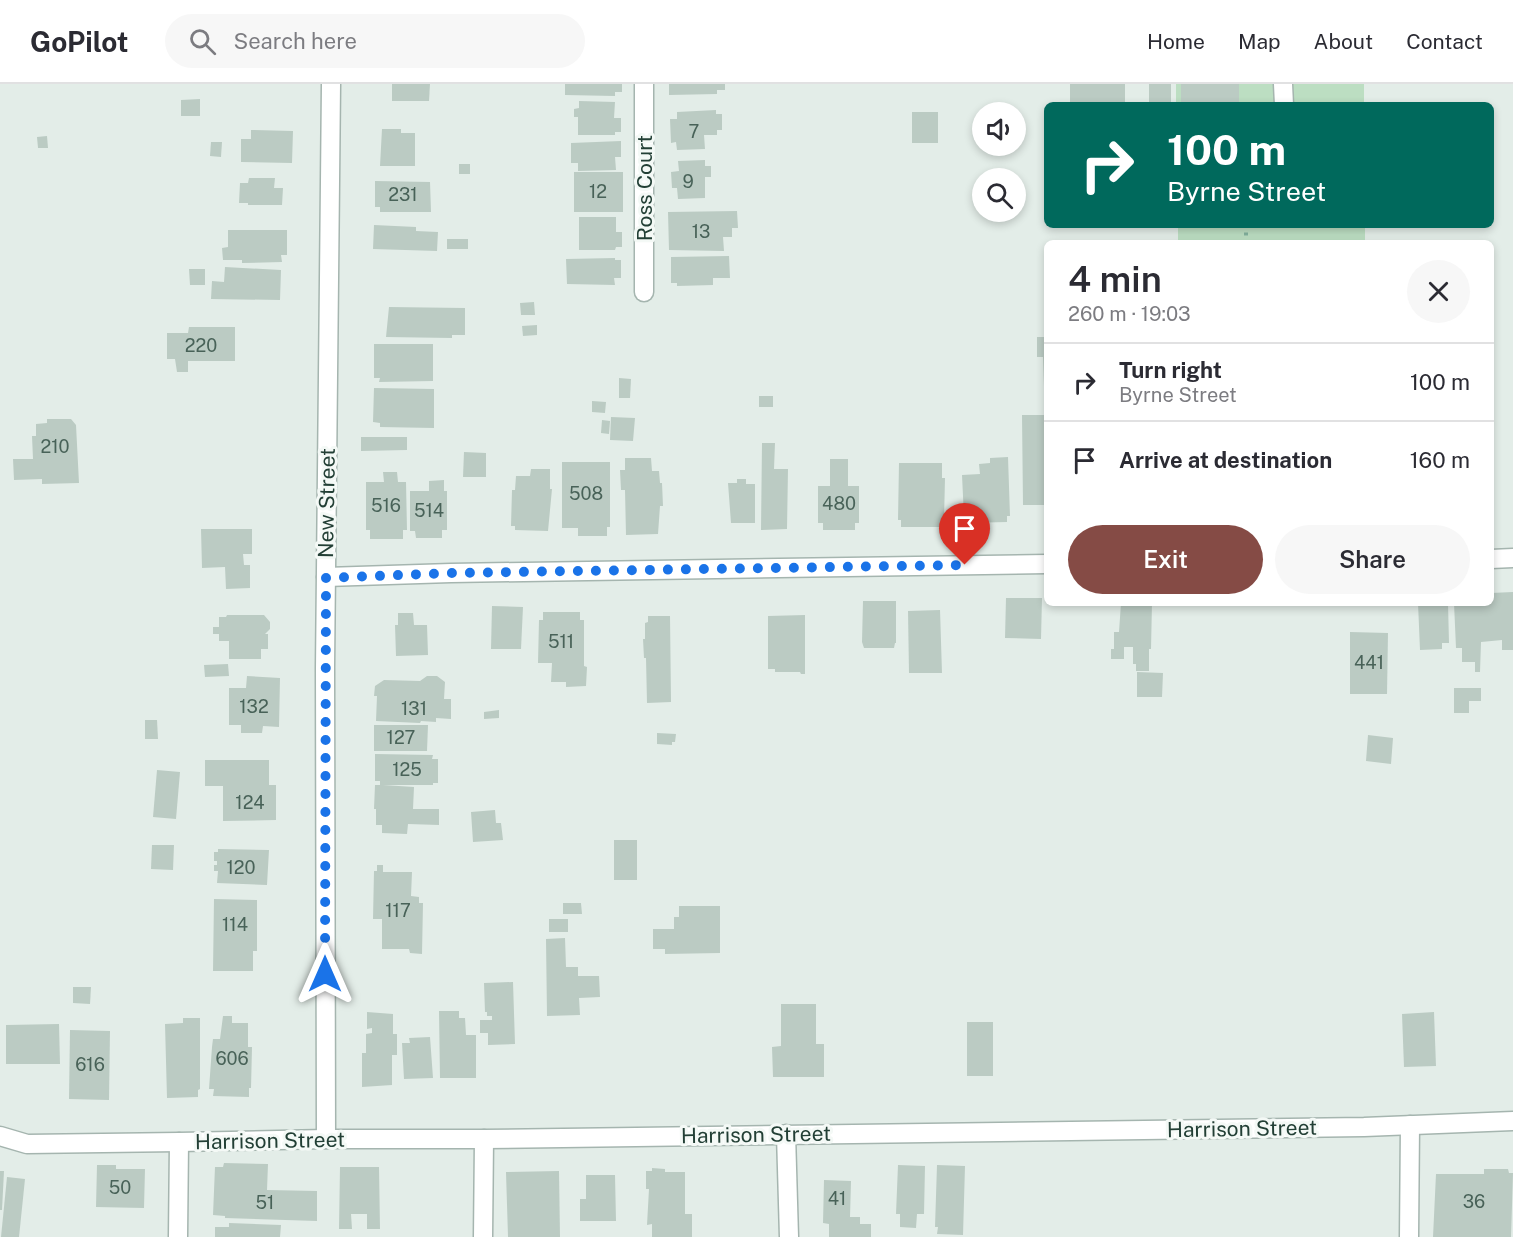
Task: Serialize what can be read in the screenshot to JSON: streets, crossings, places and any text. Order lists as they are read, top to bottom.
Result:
{
  "streets": {
    "street": ["Ross Court", "New Street", "Harrison Street"]
  },
  "crossings": [
    ["New Street", "Harrison Street"]
  ],
  "house_numbers": [
    "7",
    "9",
    "12",
    "231",
    "13",
    "220",
    "210",
    "508",
    "480",
    "516",
    "514",
    "511",
    "441",
    "132",
    "131",
    "127",
    "125",
    "124",
    "120",
    "117",
    "114",
    "606",
    "616",
    "50",
    "41",
    "36",
    "51"
  ],
  "page": {
    "header": "GoPilot",
    "search": "Search here",
    "nav": [
      "Home",
      "Map",
      "About",
      "Contact"
    ],
    "turn": ["100 m", "Byrne Street"],
    "heading": ["4 min", "260 m · 19:03"],
    "list": [
      {
        "name": "Turn right",
        "note": "Byrne Street",
        "value": "100 m"
      },
      {
        "name": "Arrive at destination",
        "value": "160 m"
      }
    ],
    "buttons": ["Exit", "Share"]
  }
}
